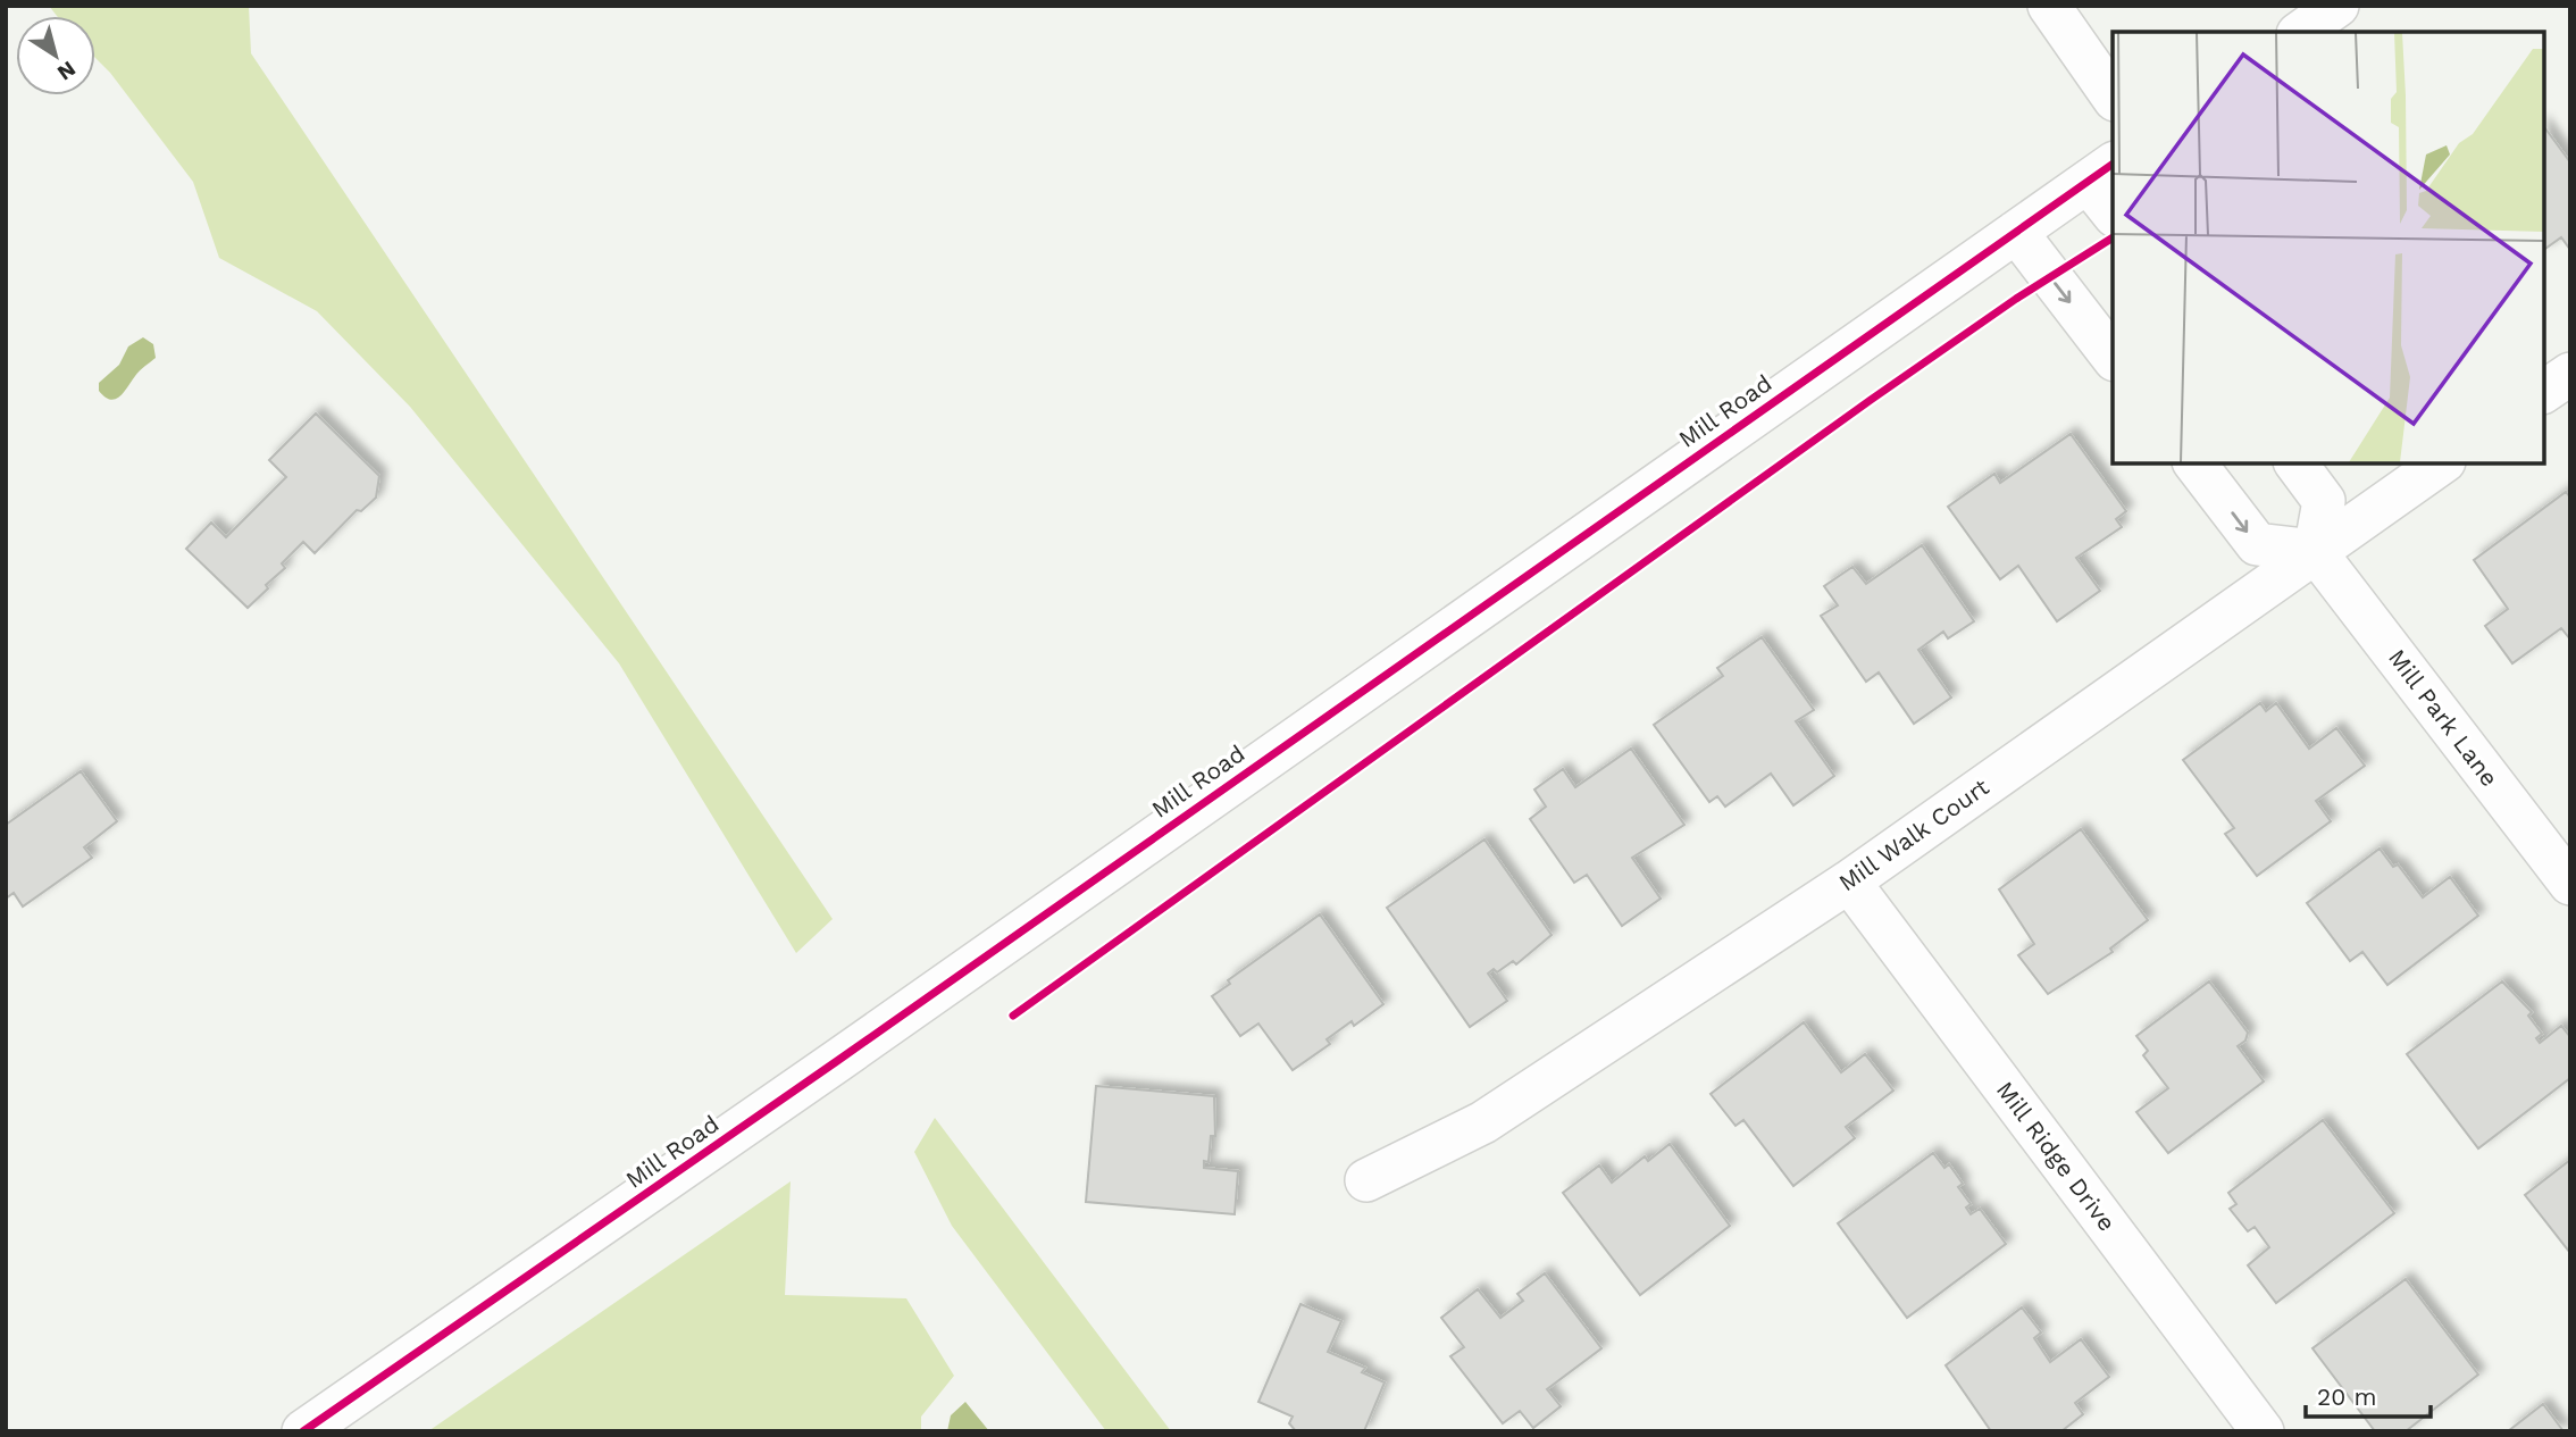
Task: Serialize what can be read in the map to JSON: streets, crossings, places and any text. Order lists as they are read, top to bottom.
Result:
{
  "streets": {
    "street": [
      "Mill Road",
      "Mill Park Lane",
      "Mill Walk Court",
      "Mill Ridge Drive"
    ]
  },
  "crossings": [
    ["Mill Park Lane", "Mill Walk Court"],
    ["Mill Walk Court", "Mill Ridge Drive"]
  ],
  "scale_bar": "20 m",
  "north": "bottom right"
}
